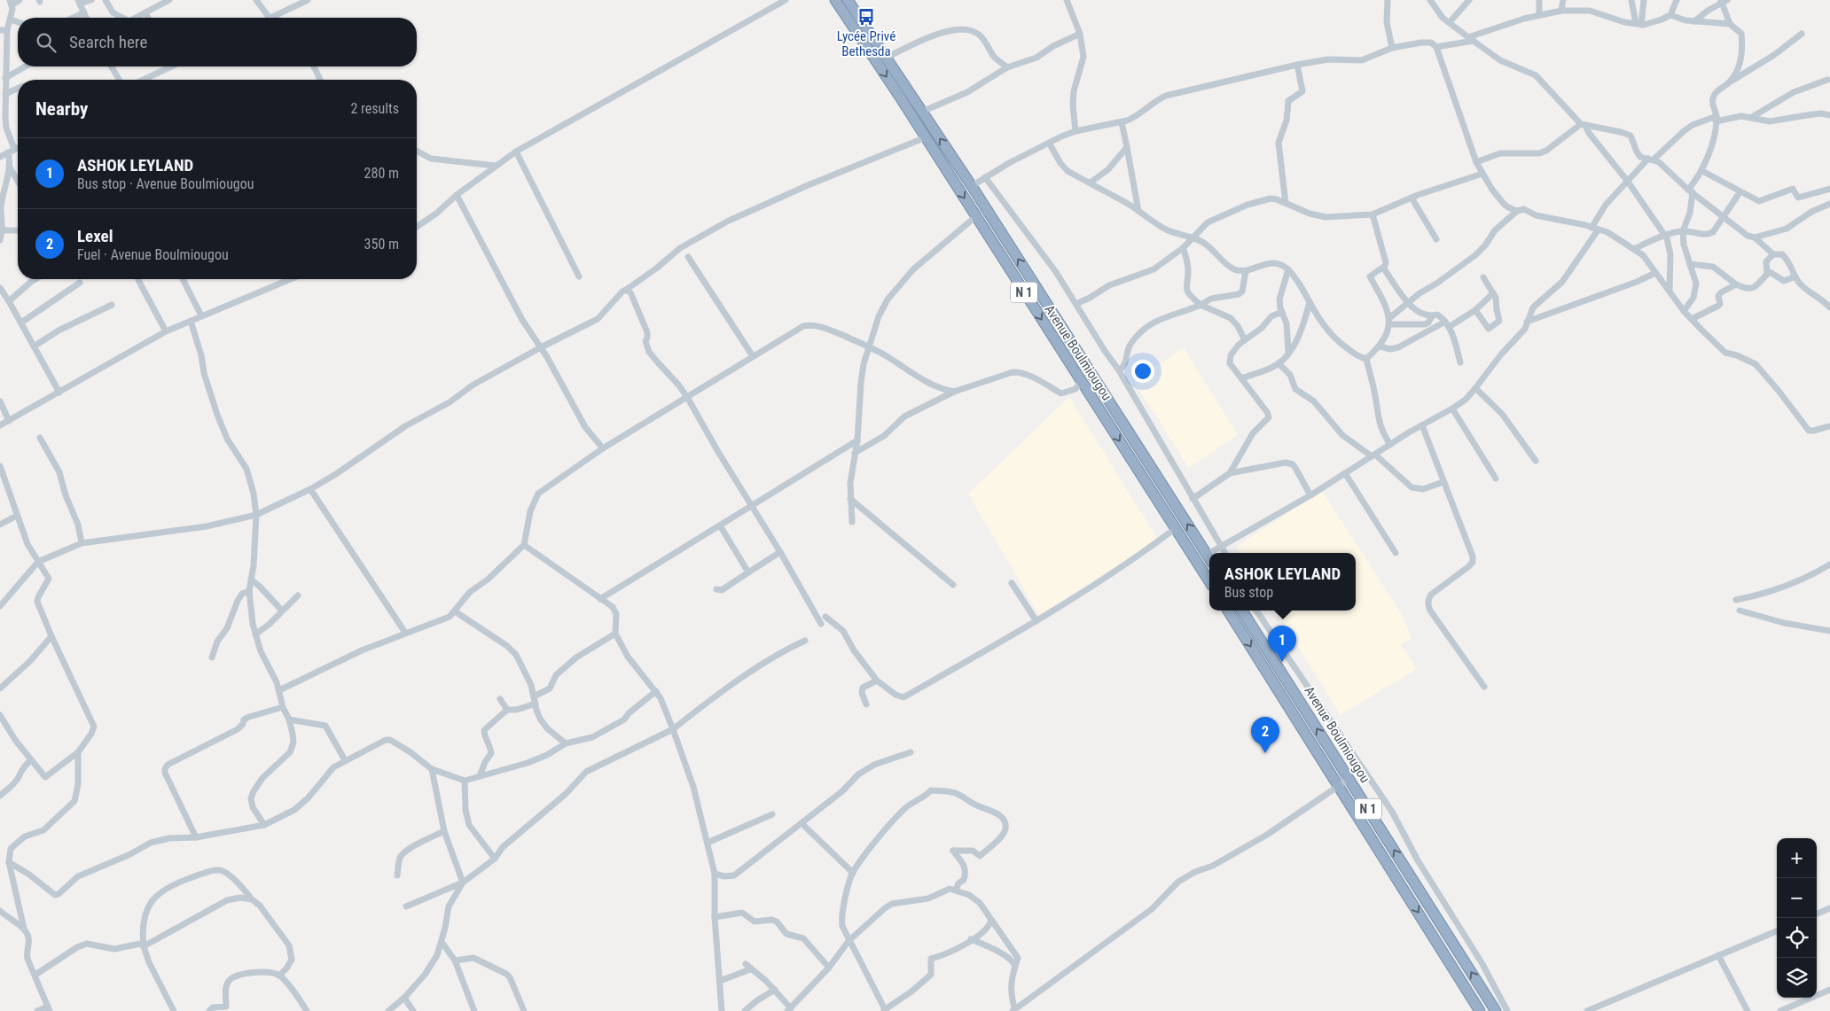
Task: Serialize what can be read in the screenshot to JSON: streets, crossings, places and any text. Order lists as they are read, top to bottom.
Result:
{
  "streets": {
    "highway": ["N 1", "Avenue Boulmiougou"]
  },
  "places": {
    "bus stop": ["Lycée Privé Bethesda"]
  },
  "page": {
    "search": "Search here",
    "heading": ["Nearby", "2 results"],
    "list": [
      {
        "mark": "1",
        "name": "ASHOK LEYLAND",
        "note": "Bus stop · Avenue Boulmiougou",
        "value": "280 m"
      },
      {
        "mark": "2",
        "name": "Lexel",
        "note": "Fuel · Avenue Boulmiougou",
        "value": "350 m"
      }
    ],
    "popup": ["ASHOK LEYLAND", "Bus stop"],
    "pins": ["1", "2"],
    "map_buttons": ["+", "−"]
  }
}
